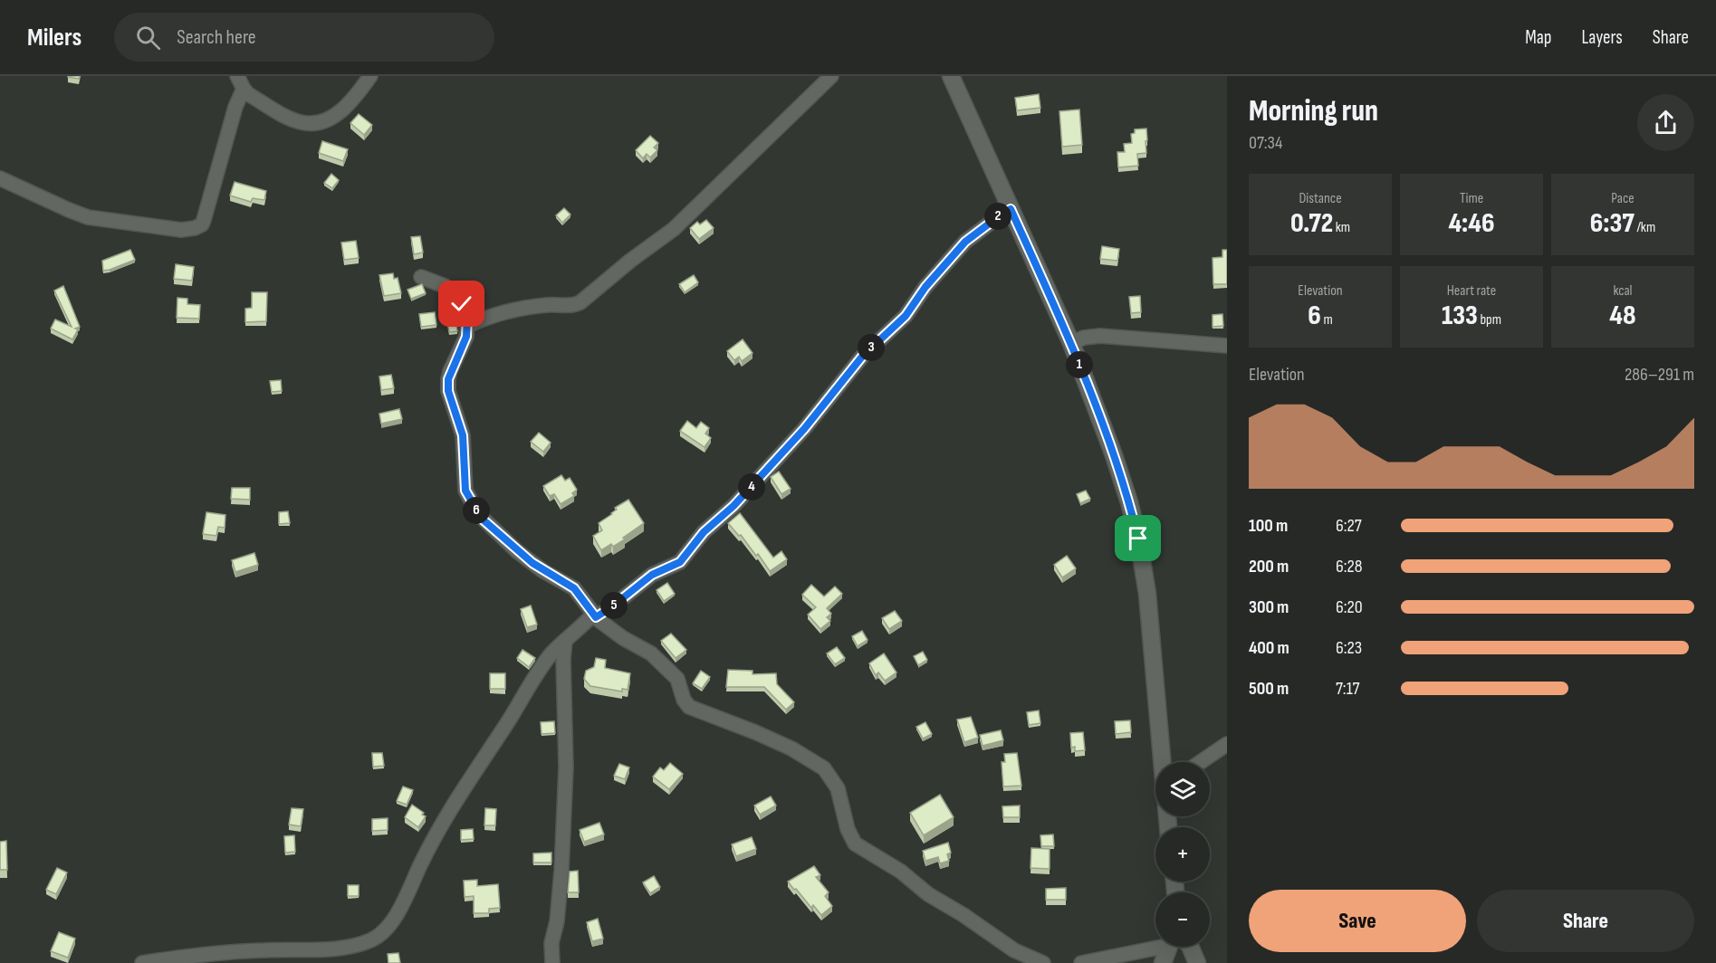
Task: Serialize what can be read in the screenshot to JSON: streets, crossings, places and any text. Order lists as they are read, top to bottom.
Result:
{
  "page": {
    "header": "Milers",
    "search": "Search here",
    "nav": ["Map", "Layers", "Share"],
    "heading": ["Morning run", "07:34"],
    "stats": [
      ["Distance", "0.72 km"],
      ["Time", "4:46"],
      ["Pace", "6:37 /km"],
      ["Elevation", "6 m"],
      ["Heart rate", "133 bpm"],
      ["kcal", "48"]
    ],
    "pins": [
      "2",
      "3",
      "1",
      "4",
      "6",
      "5"
    ],
    "chart": ["Elevation", "286–291 m"],
    "list": [
      {
        "name": "100 m",
        "note": "6:27"
      },
      {
        "name": "200 m",
        "note": "6:28"
      },
      {
        "name": "300 m",
        "note": "6:20"
      },
      {
        "name": "400 m",
        "note": "6:23"
      },
      {
        "name": "500 m",
        "note": "7:17"
      }
    ],
    "map_buttons": ["+", "−"],
    "buttons": ["Save", "Share"]
  }
}
